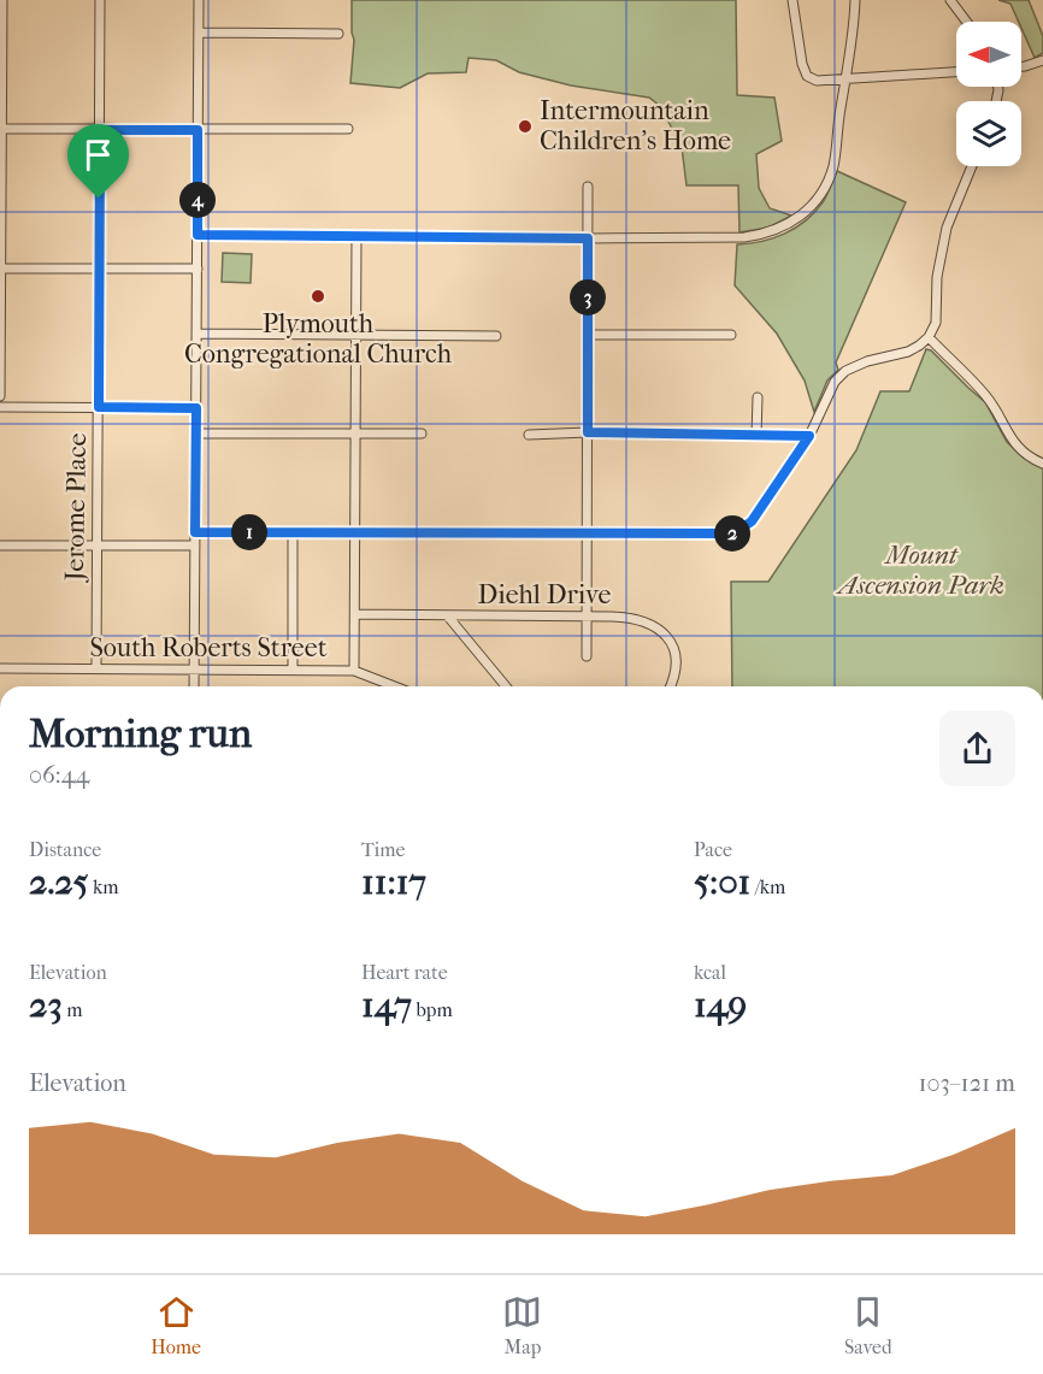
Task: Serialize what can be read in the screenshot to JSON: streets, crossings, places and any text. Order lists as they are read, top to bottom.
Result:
{
  "streets": {
    "street": ["Jerome Place", "Diehl Drive", "South Roberts Street"]
  },
  "crossings": [
    ["Jerome Place", "South Roberts Street"]
  ],
  "parks": ["Mount Ascension Park"],
  "places": ["Intermountain Children's Home", "Plymouth Congregational Church"],
  "north": "left",
  "page": {
    "pins": [
      "4",
      "3",
      "1",
      "2"
    ],
    "heading": ["Morning run", "06:44"],
    "stats": [
      ["Distance", "2.25 km"],
      ["Time", "11:17"],
      ["Pace", "5:01 /km"],
      ["Elevation", "23 m"],
      ["Heart rate", "147 bpm"],
      ["kcal", "149"]
    ],
    "chart": ["Elevation", "103–121 m"],
    "tabs": ["Home", "Map", "Saved"]
  }
}
